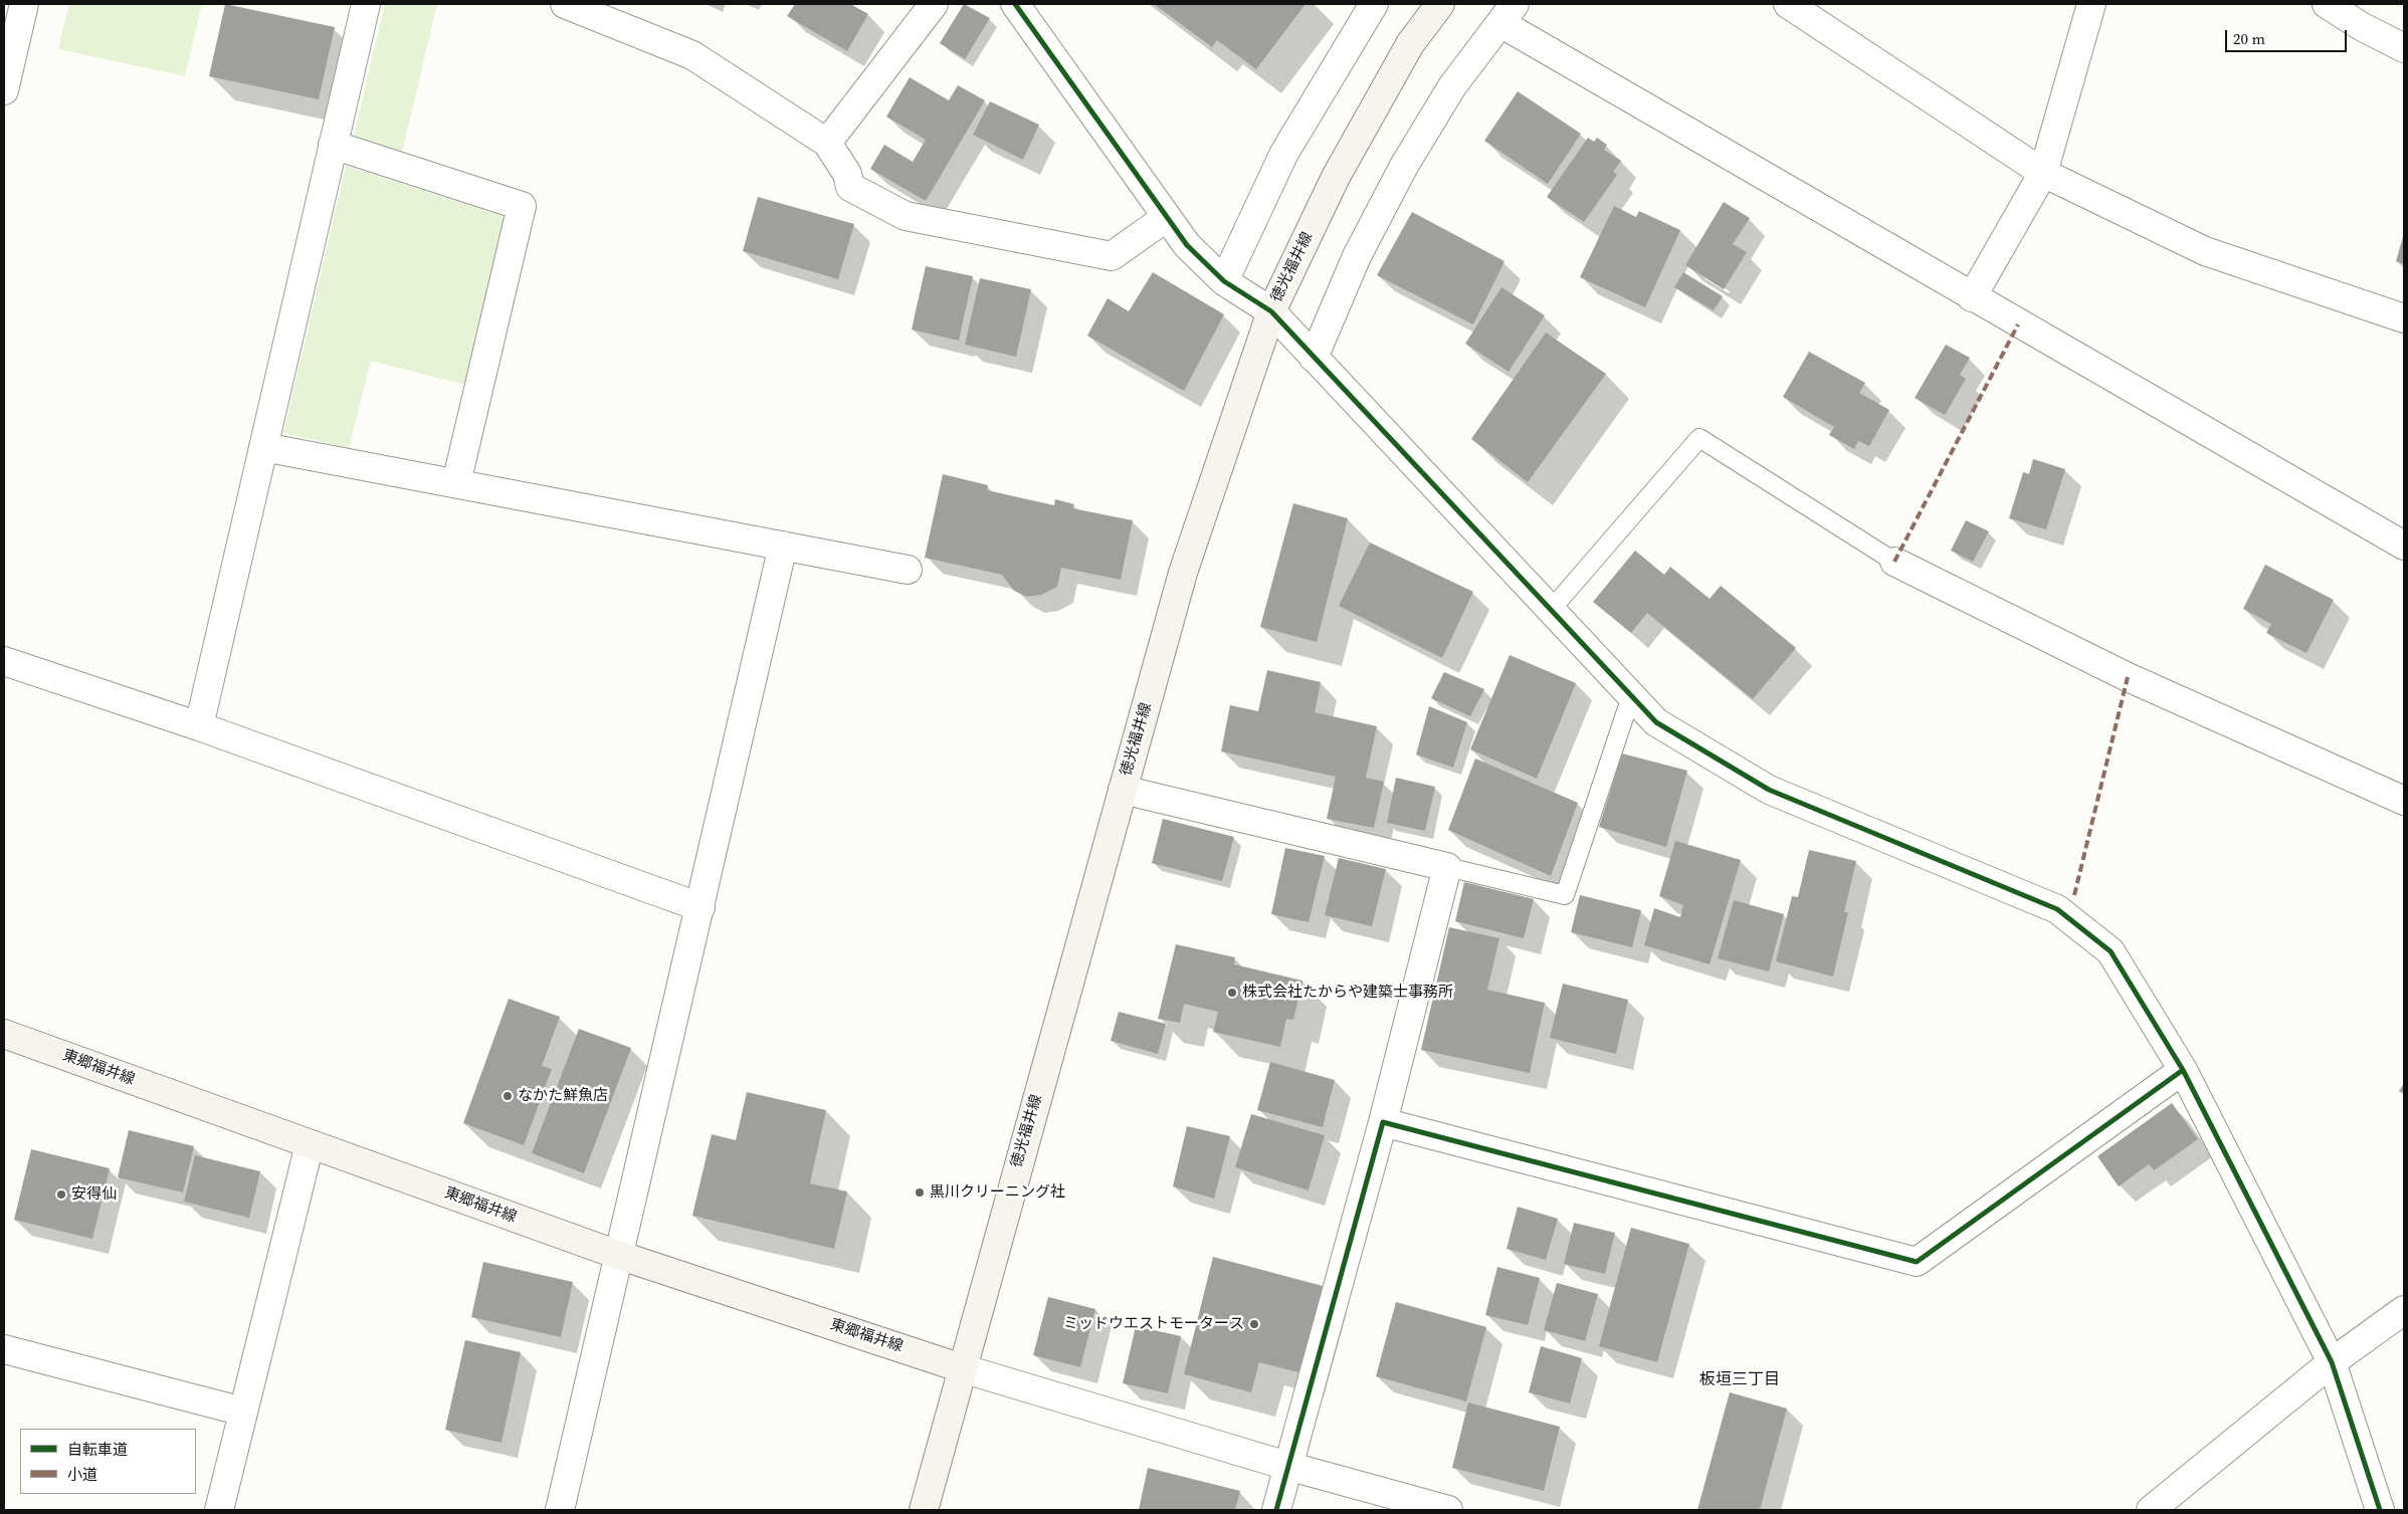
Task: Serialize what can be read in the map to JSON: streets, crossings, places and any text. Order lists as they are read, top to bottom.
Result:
{
  "streets": {
    "main road": ["徳光福井線", "東郷福井線"]
  },
  "crossings": [
    ["徳光福井線", "東郷福井線"]
  ],
  "districts": ["板垣三丁目"],
  "places": [
    "株式会社たからや建築士事務所",
    "なかた鮮魚店",
    "黒川クリーニング社",
    "安得仙",
    "ミッドウエストモータース"
  ],
  "legend": ["自転車道", "小道"],
  "scale_bar": "20 m"
}
